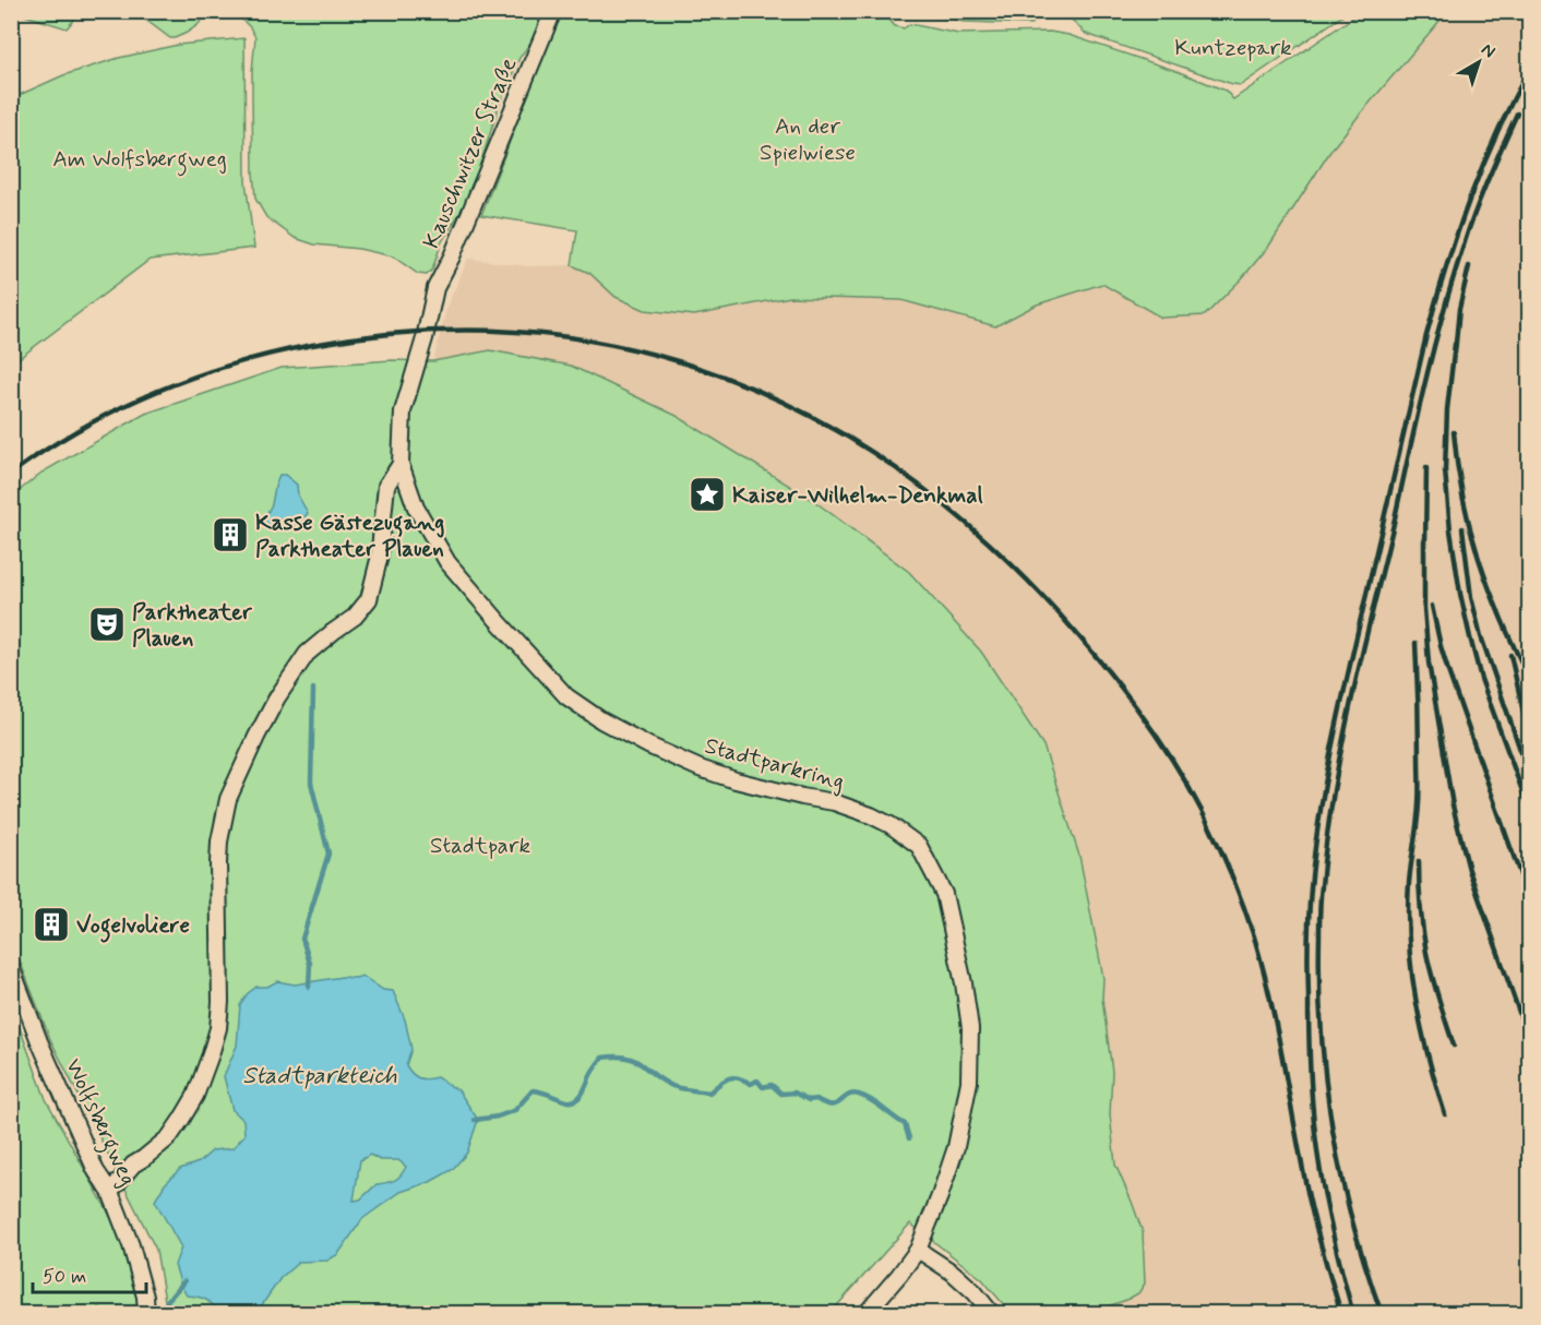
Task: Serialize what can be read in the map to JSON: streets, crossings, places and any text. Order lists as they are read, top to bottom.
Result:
{
  "streets": {
    "street": ["Kauschwitzer Straße", "Stadtparkring", "Wolfsbergweg"]
  },
  "crossings": [
    ["Kauschwitzer Straße", "Stadtparkring"]
  ],
  "water": ["Stadtparkteich"],
  "parks": [
    "Kuntzepark",
    "An der Spielwiese",
    "Am Wolfsbergweg",
    "Stadtpark"
  ],
  "places": {
    "place": ["Kaiser-Wilhelm-Denkmal"],
    "building": ["Kasse Gästezugang Parktheater Plauen", "Vogelvoliere"],
    "theatre": ["Parktheater Plauen"]
  },
  "scale_bar": "50 m",
  "north": "top right"
}
